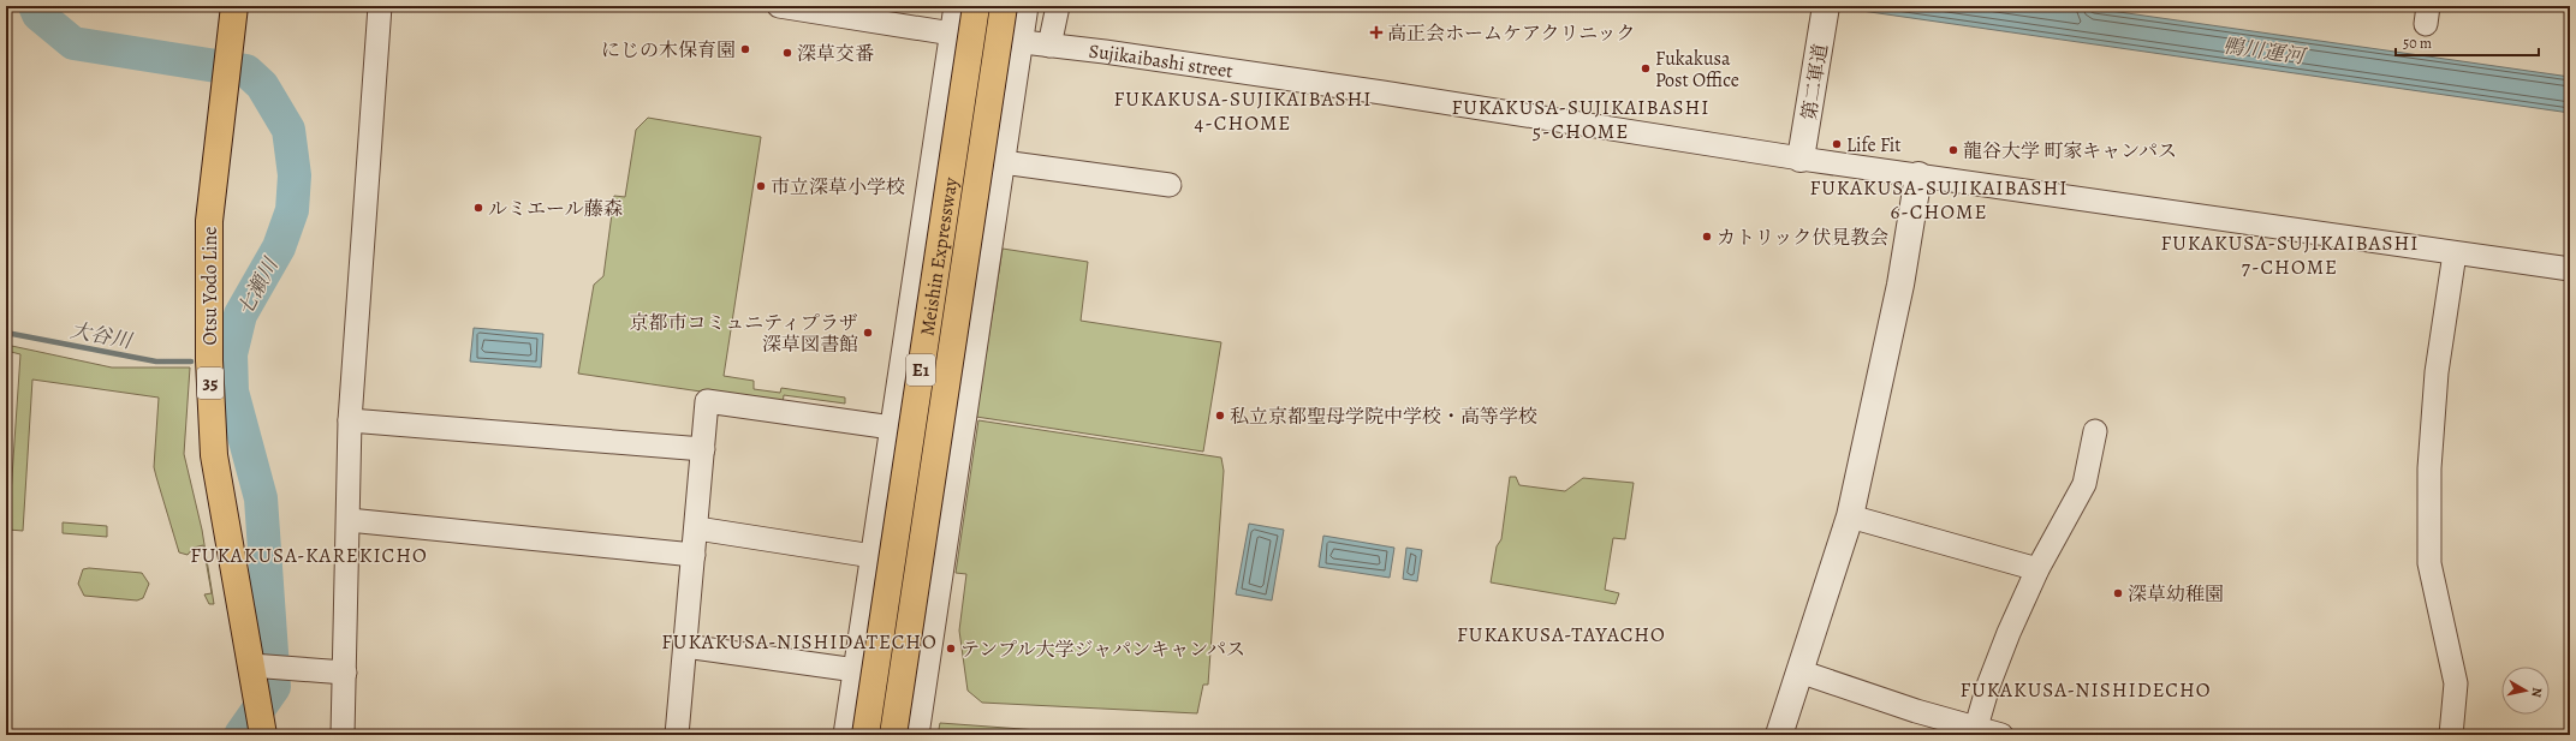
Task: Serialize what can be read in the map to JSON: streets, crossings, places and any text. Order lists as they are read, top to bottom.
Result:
{
  "streets": {
    "main road": [
      "Meishin Expressway",
      "Otsu Yodo Line",
      "E1",
      "35"
    ],
    "street": ["Sujikaibashi street", "第二軍道"]
  },
  "crossings": [
    ["Sujikaibashi street", "第二軍道"]
  ],
  "districts": [
    "FUKAKUSA-SUJIKAIBASHI 4-CHOME",
    "FUKAKUSA-SUJIKAIBASHI 5-CHOME",
    "FUKAKUSA-SUJIKAIBASHI 6-CHOME",
    "FUKAKUSA-SUJIKAIBASHI 7-CHOME",
    "FUKAKUSA-KAREKICHO",
    "FUKAKUSA-TAYACHO",
    "FUKAKUSA-NISHIDATECHO",
    "FUKAKUSA-NISHIDECHO"
  ],
  "water": ["鴨川運河", "七瀬川", "大谷川"],
  "places": {
    "health": ["高正会ホームケアクリニック"],
    "other": [
      "にじの木保育園",
      "深草交番",
      "Fukakusa Post Office",
      "Life Fit",
      "龍谷大学 町家キャンパス",
      "市立深草小学校",
      "ルミエール藤森",
      "カトリック伏見教会",
      "京都市コミュニティプラザ 深草図書館",
      "私立京都聖母学院中学校・高等学校",
      "深草幼稚園",
      "テンプル大学ジャパンキャンパス"
    ]
  },
  "scale_bar": "50 m",
  "north": "right"
}
